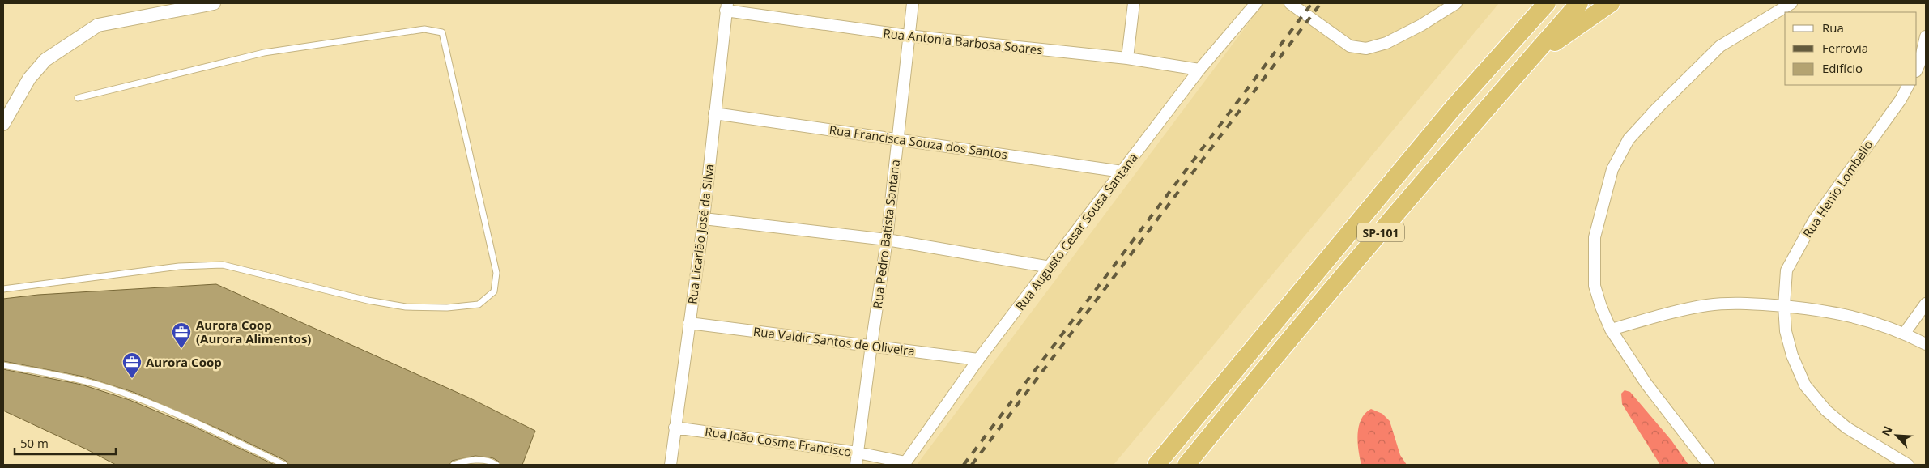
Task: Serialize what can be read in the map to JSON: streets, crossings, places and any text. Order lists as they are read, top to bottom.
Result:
{
  "streets": {
    "highway": ["SP-101"],
    "street": [
      "Rua Antonia Barbosa Soares",
      "Rua Francisca Souza dos Santos",
      "Rua Henio Lombello",
      "Rua Augusto Cesar Sousa Santana",
      "Rua Licarião José da Silva",
      "Rua Pedro Batista Santana",
      "Rua Valdir Santos de Oliveira",
      "Rua João Cosme Francisco"
    ]
  },
  "crossings": [
    ["Rua Antonia Barbosa Soares", "Rua Augusto Cesar Sousa Santana"],
    ["Rua Antonia Barbosa Soares", "Rua Licarião José da Silva"],
    ["Rua Antonia Barbosa Soares", "Rua Pedro Batista Santana"],
    ["Rua Francisca Souza dos Santos", "Rua Augusto Cesar Sousa Santana"],
    ["Rua Francisca Souza dos Santos", "Rua Licarião José da Silva"],
    ["Rua Francisca Souza dos Santos", "Rua Pedro Batista Santana"],
    ["Rua Augusto Cesar Sousa Santana", "Rua Valdir Santos de Oliveira"],
    ["Rua Augusto Cesar Sousa Santana", "Rua João Cosme Francisco"],
    ["Rua Licarião José da Silva", "Rua Valdir Santos de Oliveira"],
    ["Rua Licarião José da Silva", "Rua João Cosme Francisco"],
    ["Rua Pedro Batista Santana", "Rua Valdir Santos de Oliveira"],
    ["Rua Pedro Batista Santana", "Rua João Cosme Francisco"]
  ],
  "places": {
    "office": ["Aurora Coop (Aurora Alimentos)", "Aurora Coop"]
  },
  "legend": ["Rua", "Ferrovia", "Edifício"],
  "scale_bar": "50 m",
  "north": "top left"
}
